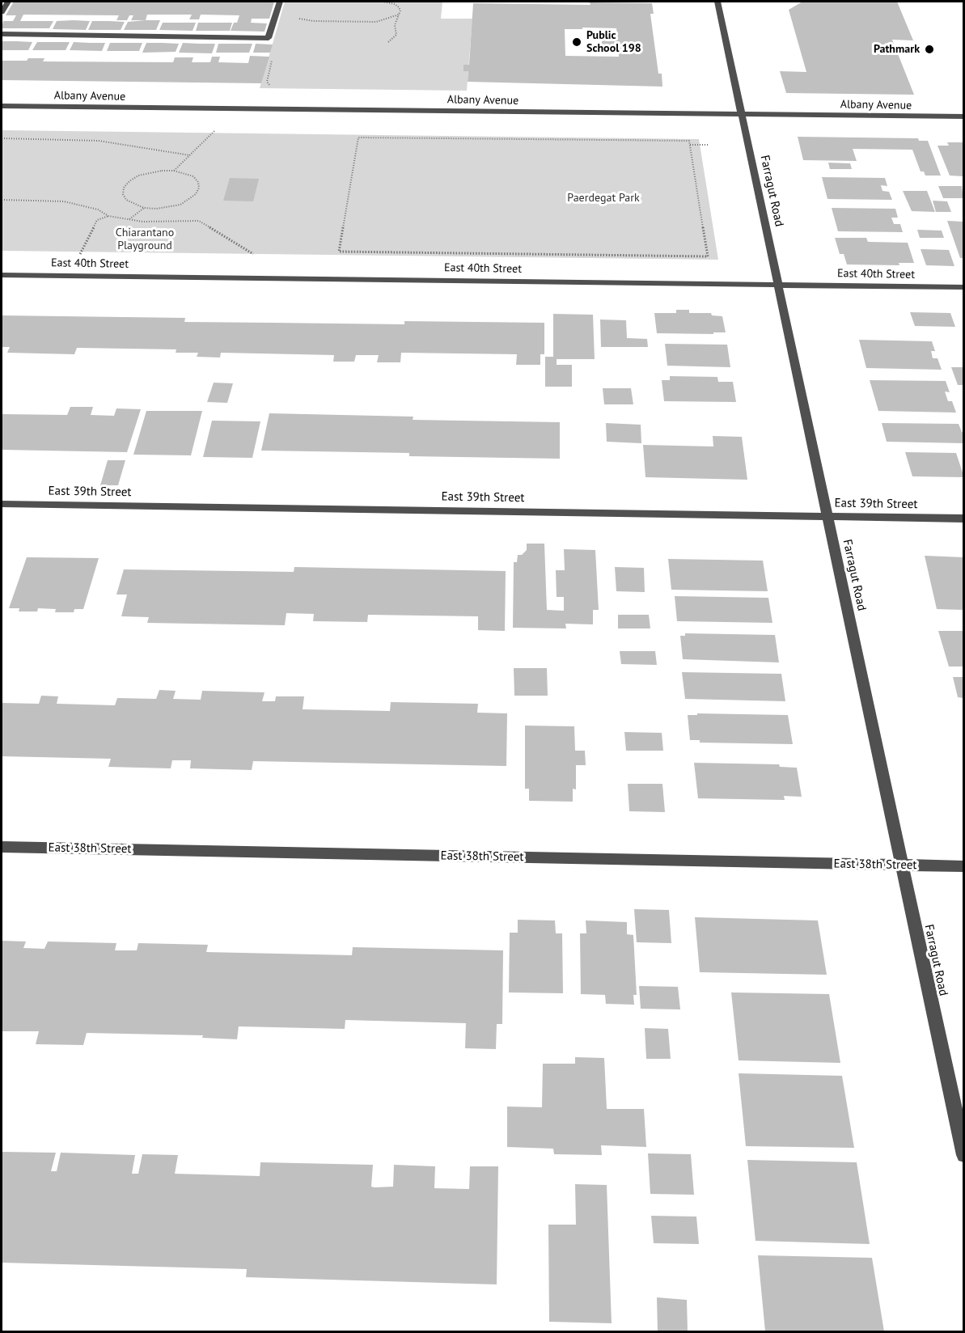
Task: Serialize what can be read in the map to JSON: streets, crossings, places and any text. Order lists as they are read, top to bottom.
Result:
{
  "streets": {
    "street": [
      "Albany Avenue",
      "Farragut Road",
      "East 40th Street",
      "East 39th Street",
      "East 38th Street"
    ]
  },
  "crossings": [
    ["Albany Avenue", "Farragut Road"],
    ["Farragut Road", "East 40th Street"],
    ["Farragut Road", "East 39th Street"],
    ["Farragut Road", "East 38th Street"]
  ],
  "parks": ["Paerdegat Park", "Chiarantano Playground"],
  "places": ["Public School 198", "Pathmark"]
}
